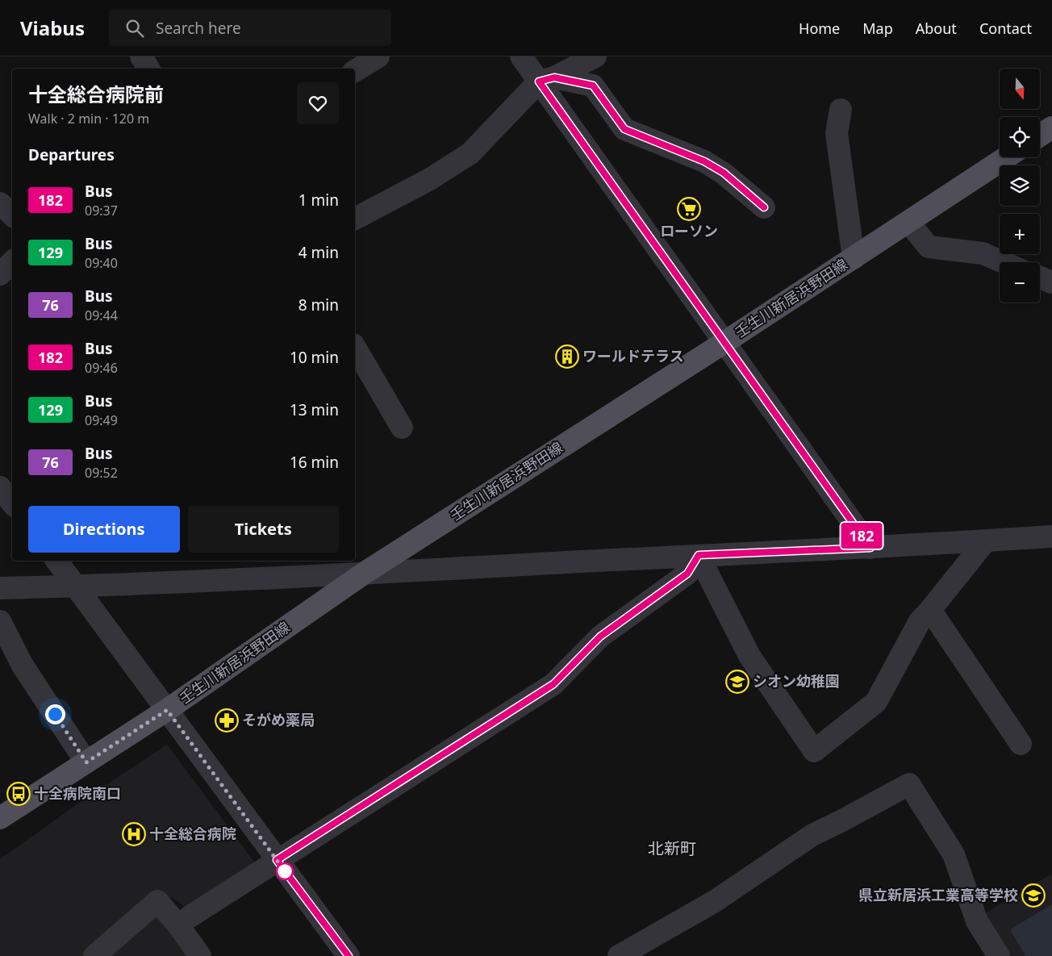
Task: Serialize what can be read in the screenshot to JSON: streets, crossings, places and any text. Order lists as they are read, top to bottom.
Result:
{
  "streets": {
    "main road": ["壬生川新居浜野田線"]
  },
  "districts": ["北新町"],
  "places": {
    "supermarket": ["ローソン"],
    "building": ["ワールドテラス"],
    "school or university": ["シオン幼稚園", "県立新居浜工業高等学校"],
    "pharmacy": ["そがめ薬局"],
    "bus stop": ["十全病院南口"],
    "hospital": ["十全総合病院"]
  },
  "lines": ["bus line 182"],
  "north": "bottom",
  "page": {
    "header": "Viabus",
    "search": "Search here",
    "nav": [
      "Home",
      "Map",
      "About",
      "Contact"
    ],
    "on_map": "182",
    "map_buttons": ["+", "−"],
    "heading": [
      ["十全総合病院前", "Walk · 2 min · 120 m"],
      "Departures"
    ],
    "list": [
      {
        "mark": "182",
        "name": "Bus",
        "note": "09:37",
        "value": "1 min"
      },
      {
        "mark": "129",
        "name": "Bus",
        "note": "09:40",
        "value": "4 min"
      },
      {
        "mark": "76",
        "name": "Bus",
        "note": "09:44",
        "value": "8 min"
      },
      {
        "mark": "182",
        "name": "Bus",
        "note": "09:46",
        "value": "10 min"
      },
      {
        "mark": "129",
        "name": "Bus",
        "note": "09:49",
        "value": "13 min"
      },
      {
        "mark": "76",
        "name": "Bus",
        "note": "09:52",
        "value": "16 min"
      }
    ],
    "buttons": ["Directions", "Tickets"]
  }
}
